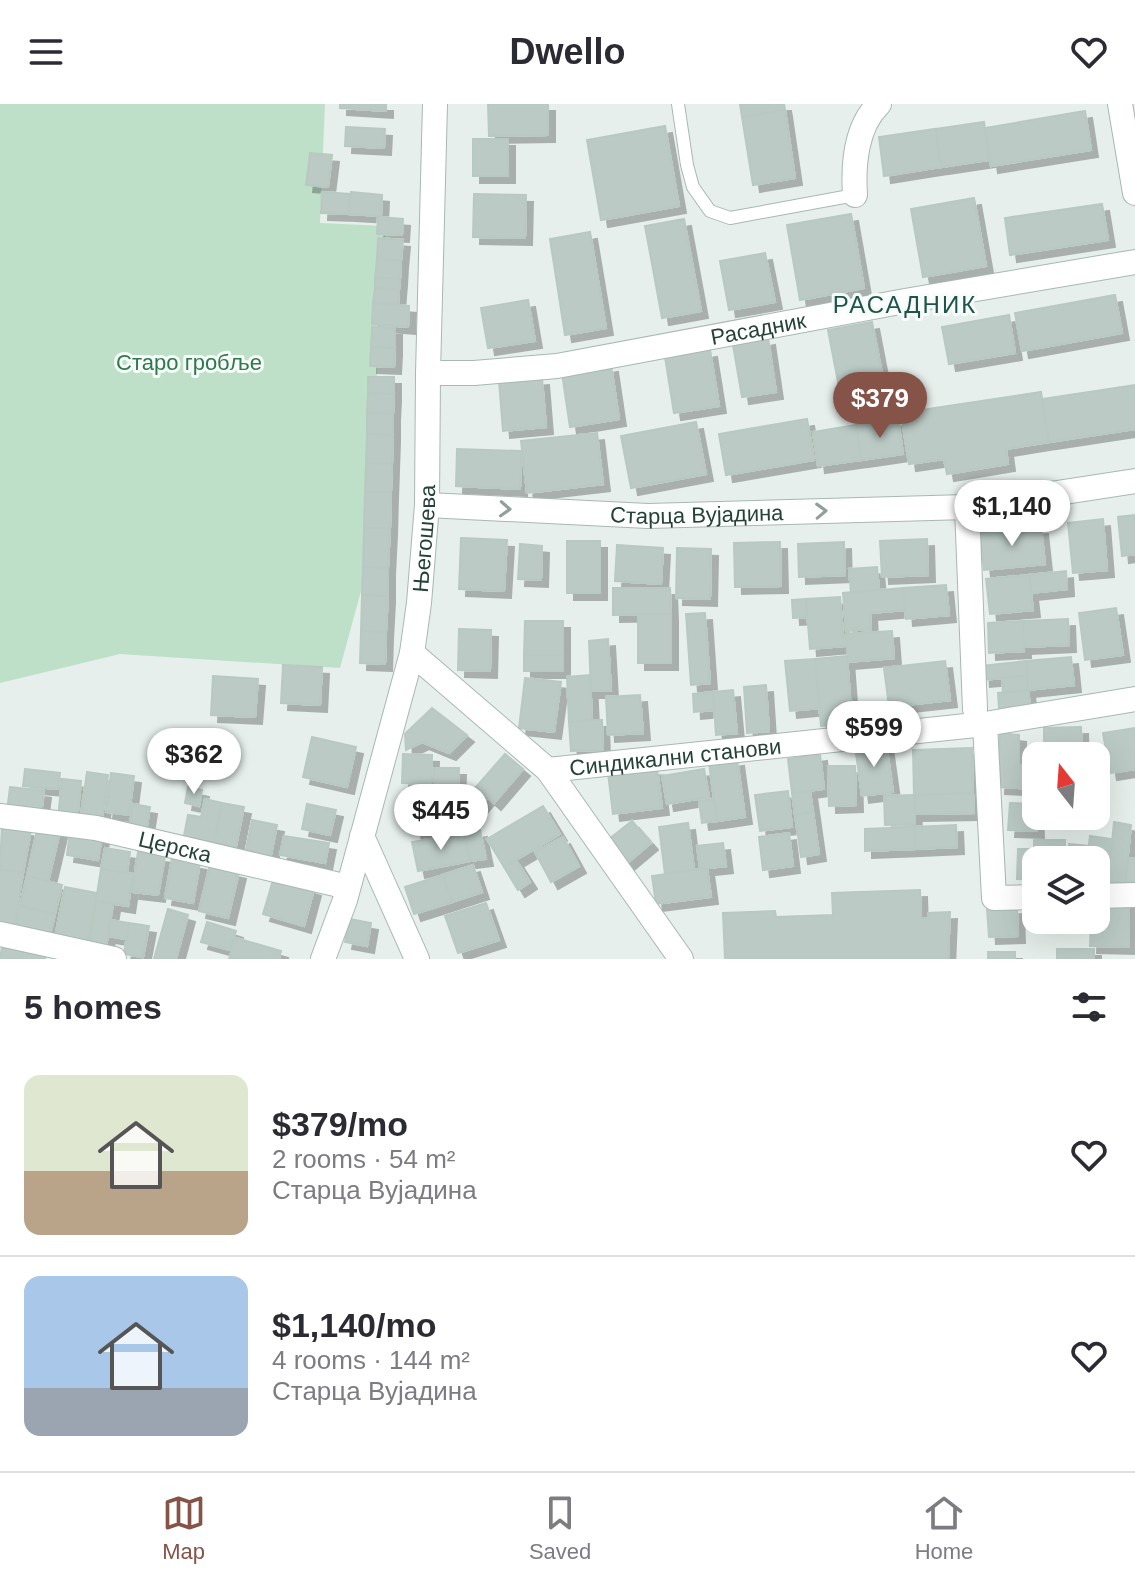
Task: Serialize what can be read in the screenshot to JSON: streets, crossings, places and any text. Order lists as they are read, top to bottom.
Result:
{
  "streets": {
    "street": [
      "Расадник",
      "Старца Вујадина",
      "Његошева",
      "Синдикални станови",
      "Церска"
    ]
  },
  "crossings": [
    ["Расадник", "Његошева"],
    ["Старца Вујадина", "Његошева"],
    ["Његошева", "Церска"]
  ],
  "one_way": ["Старца Вујадина"],
  "districts": ["РАСАДНИК"],
  "parks": ["Старо гробље"],
  "north": "top",
  "page": {
    "header": "Dwello",
    "price": [
      "$379",
      "$1,140",
      "$599",
      "$362",
      "$445"
    ],
    "heading": "5 homes",
    "list": [
      {
        "name": "$379/mo",
        "note": "2 rooms · 54 m² · Старца Вујадина"
      },
      {
        "name": "$1,140/mo",
        "note": "4 rooms · 144 m² · Старца Вујадина"
      }
    ],
    "tabs": ["Map", "Saved", "Home"]
  }
}
